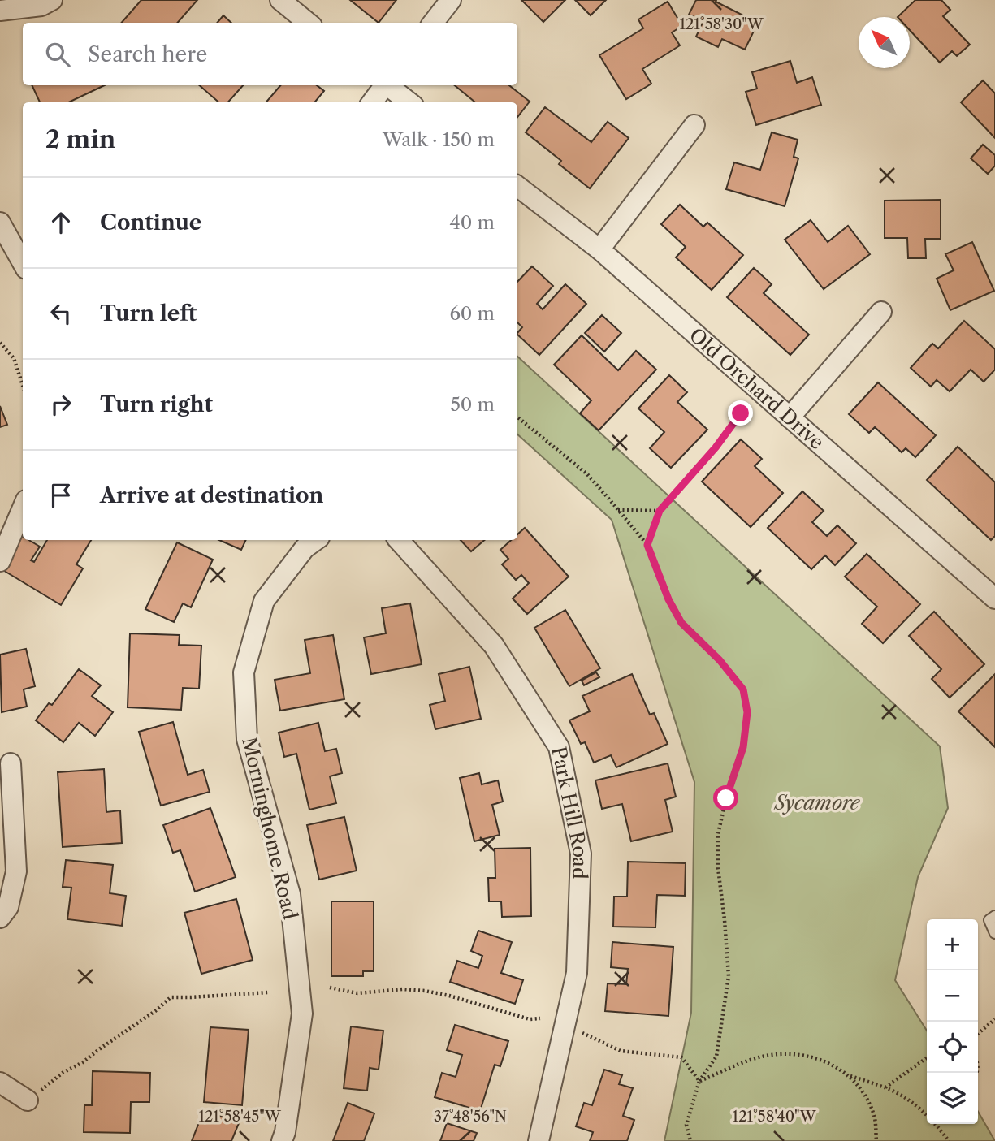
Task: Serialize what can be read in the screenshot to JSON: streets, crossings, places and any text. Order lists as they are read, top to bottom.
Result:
{
  "streets": {
    "street": ["Old Orchard Drive", "Park Hill Road", "Morninghome Road"]
  },
  "parks": ["Sycamore"],
  "north": "top left",
  "page": {
    "search": "Search here",
    "heading": ["2 min", "Walk · 150 m"],
    "list": [
      ["Continue", "40 m"],
      ["Turn left", "60 m"],
      ["Turn right", "50 m"],
      "Arrive at destination"
    ],
    "map_buttons": ["+", "−"]
  },
  "coordinates": [
    "121°58'30\"W",
    "37°48'56\"N",
    "121°58'45\"W",
    "121°58'40\"W"
  ]
}
